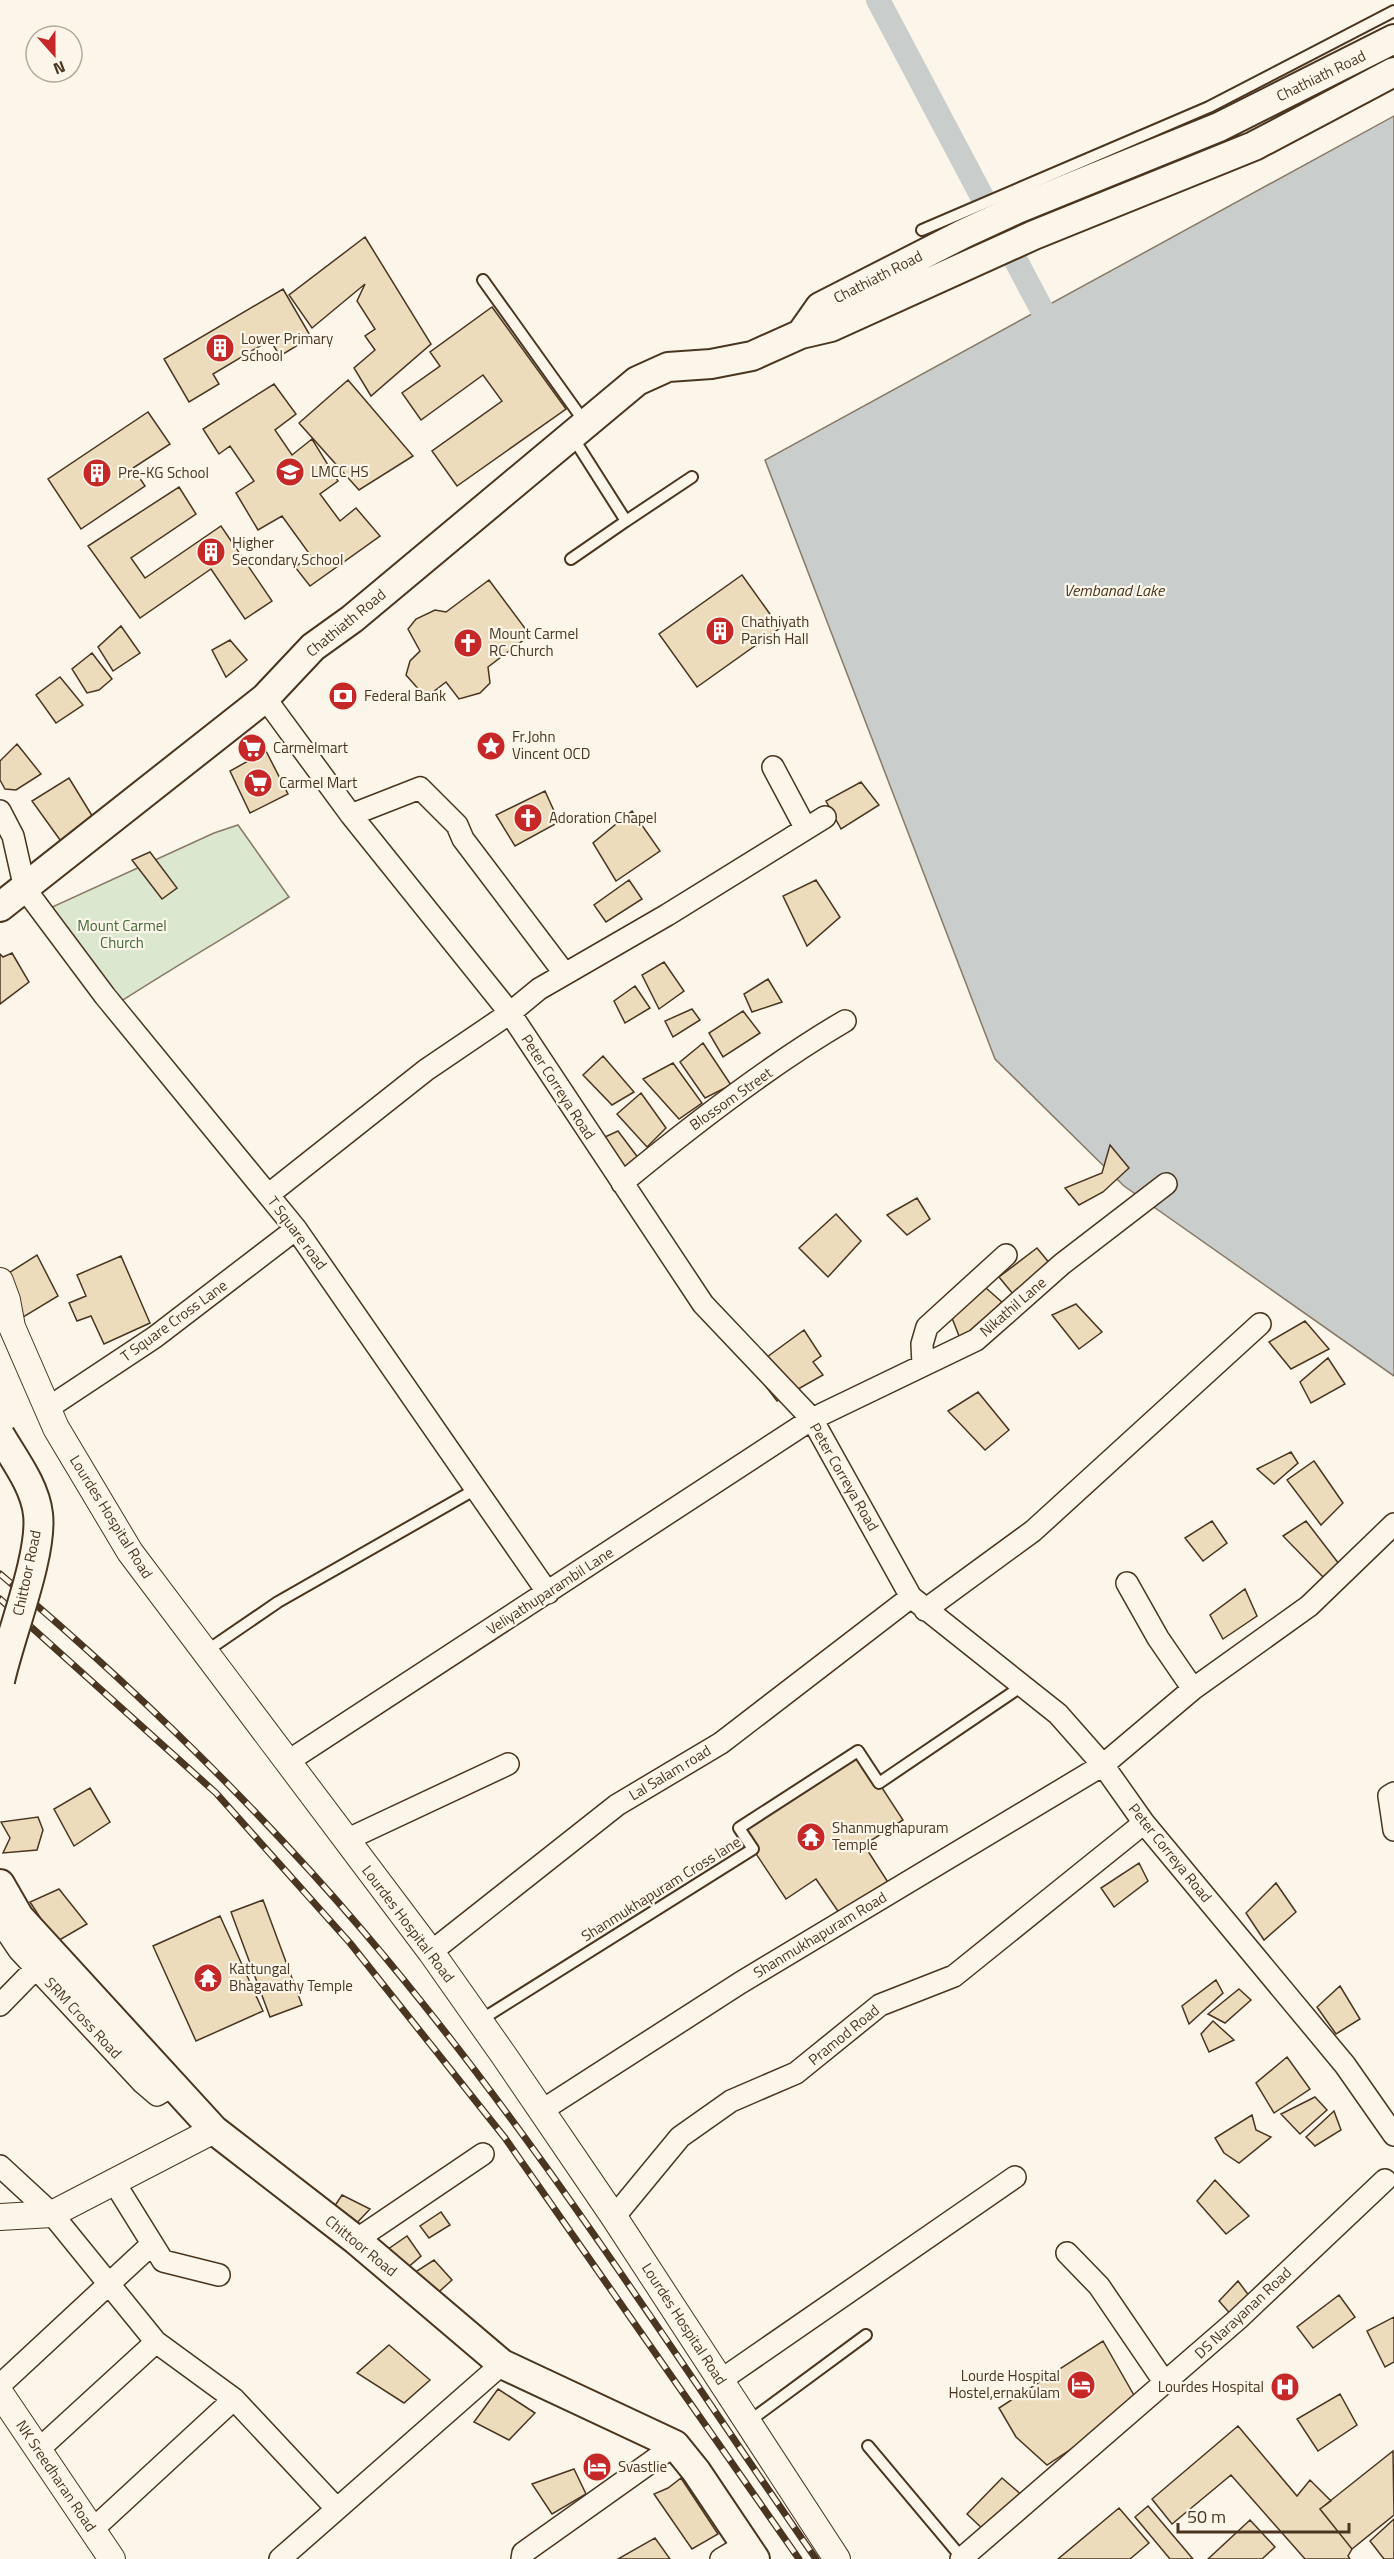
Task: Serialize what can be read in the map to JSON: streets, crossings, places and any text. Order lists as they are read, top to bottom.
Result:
{
  "streets": {
    "main road": ["Chathiath Road", "Chittoor Road"],
    "street": [
      "Peter Correya Road",
      "Blossom Street",
      "T Square road",
      "Nikathil Lane",
      "T Square Cross Lane",
      "Lourdes Hospital Road",
      "Veliyathuparambil Lane",
      "Lal Salam road",
      "Shanmukhapuram Road",
      "SRM Cross Road",
      "Pramod Road",
      "DS Narayanan Road",
      "NK Sreedharan Road"
    ],
    "lane": ["Shanmukhapuram Cross lane"]
  },
  "crossings": [
    ["Chathiath Road", "Peter Correya Road"],
    ["Chathiath Road", "T Square road"],
    ["Peter Correya Road", "Blossom Street"],
    ["Peter Correya Road", "Nikathil Lane"],
    ["Peter Correya Road", "Veliyathuparambil Lane"],
    ["Peter Correya Road", "Lal Salam road"],
    ["Peter Correya Road", "Shanmukhapuram Cross lane"],
    ["Peter Correya Road", "Shanmukhapuram Road"],
    ["Peter Correya Road", "Pramod Road"],
    ["T Square road", "T Square Cross Lane"],
    ["T Square road", "Veliyathuparambil Lane"],
    ["Nikathil Lane", "Veliyathuparambil Lane"],
    ["T Square Cross Lane", "Lourdes Hospital Road"],
    ["Lourdes Hospital Road", "Veliyathuparambil Lane"],
    ["Lourdes Hospital Road", "Lal Salam road"],
    ["Lourdes Hospital Road", "Shanmukhapuram Cross lane"],
    ["Lourdes Hospital Road", "Shanmukhapuram Road"],
    ["Lourdes Hospital Road", "Pramod Road"],
    ["Chittoor Road", "SRM Cross Road"]
  ],
  "water": ["Vembanad Lake"],
  "parks": ["Mount Carmel Church"],
  "places": {
    "building": [
      "Lower Primary School",
      "Pre-KG School",
      "Higher Secondary School",
      "Chathiyath Parish Hall"
    ],
    "school or university": ["LMCC HS"],
    "church": ["Mount Carmel RC Church", "Adoration Chapel"],
    "bank": ["Federal Bank"],
    "place": ["Fr.John Vincent OCD"],
    "supermarket": ["Carmelmart", "Carmel Mart"],
    "temple": ["Shanmughapuram Temple", "Kattungal Bhagavathy Temple"],
    "hotel": ["Lourde Hospital Hostel,ernakulam", "Svastlie"],
    "hospital": ["Lourdes Hospital"]
  },
  "scale_bar": "50 m",
  "north": "bottom"
}
